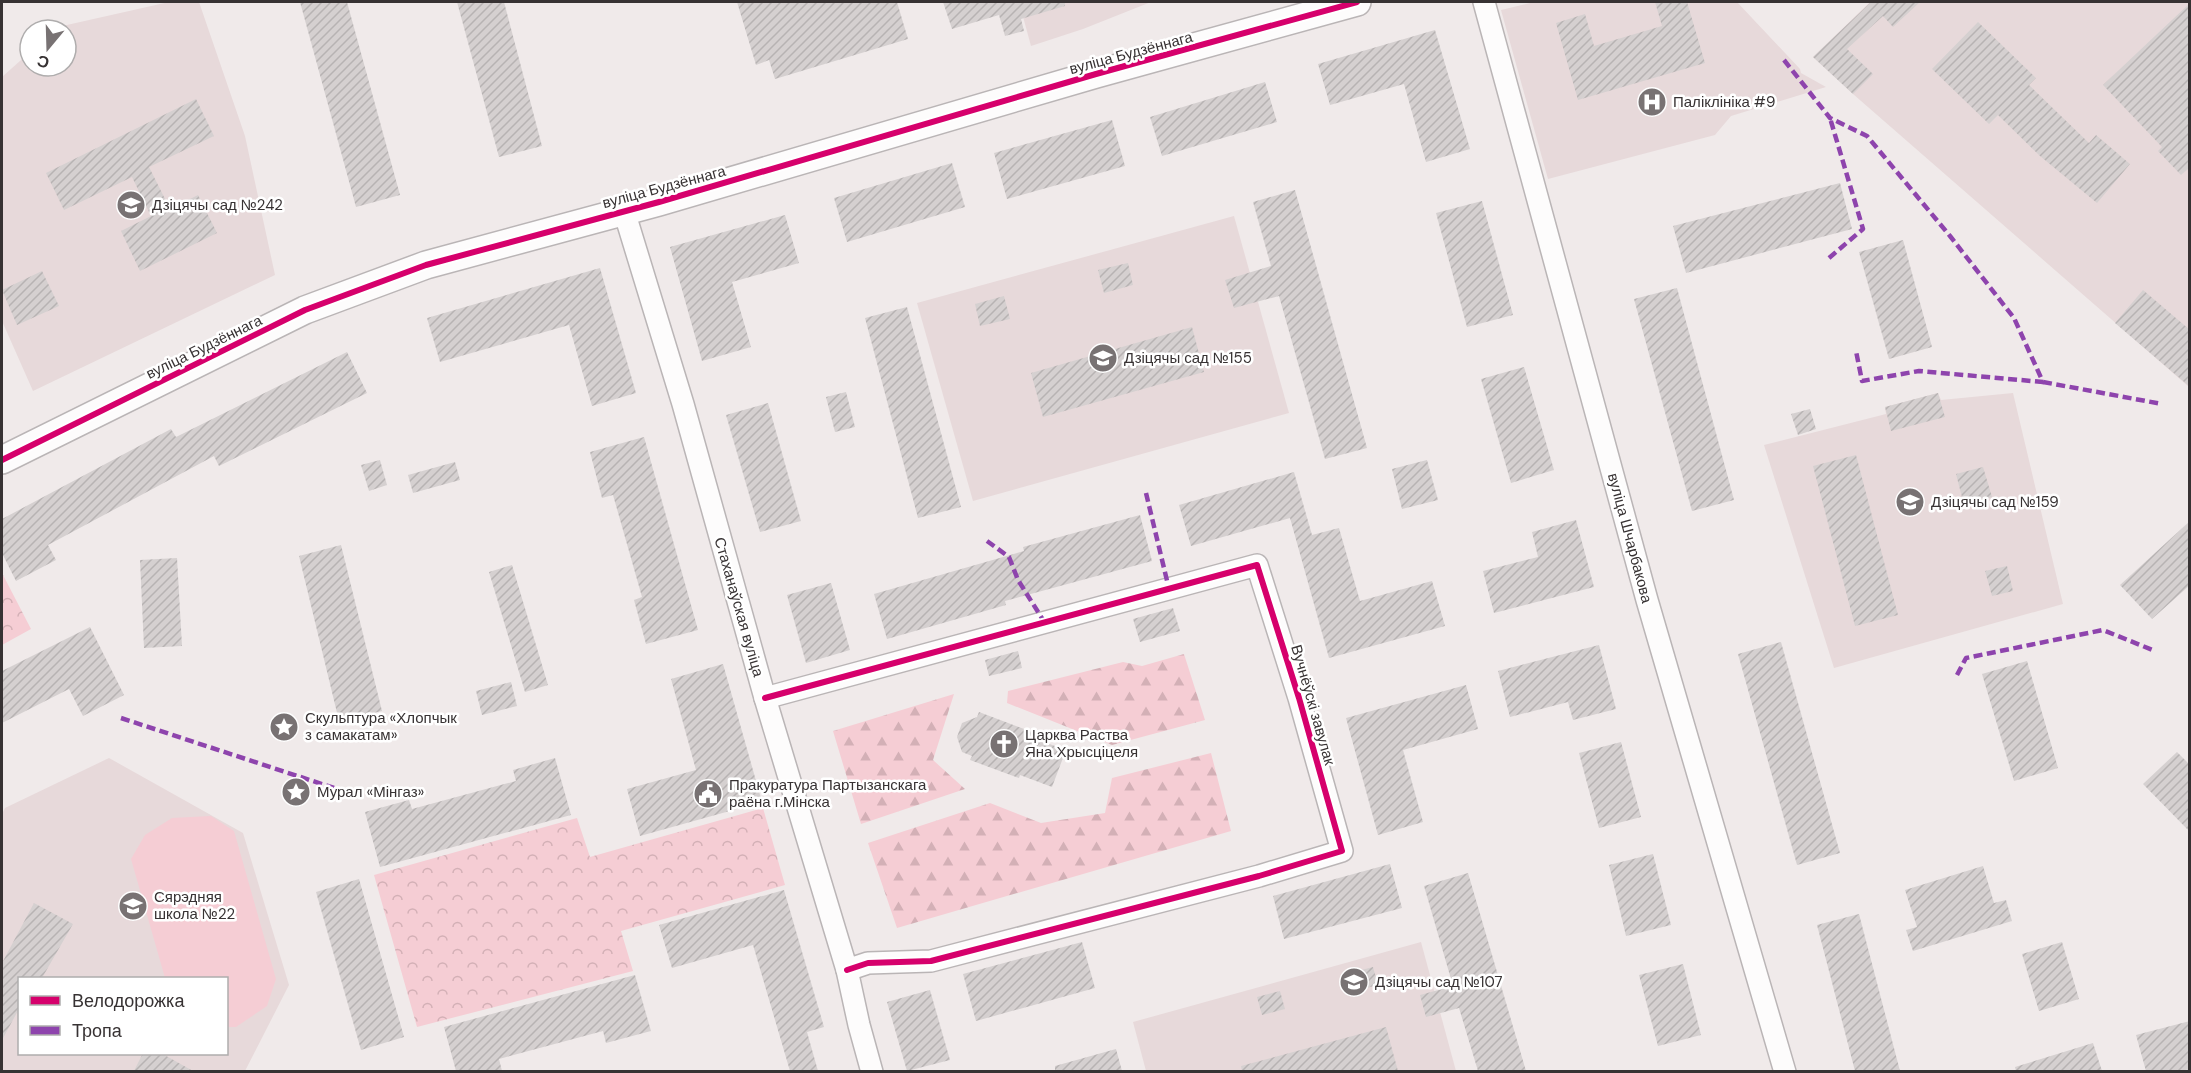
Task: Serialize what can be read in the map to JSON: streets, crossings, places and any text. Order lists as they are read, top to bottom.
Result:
{
  "streets": {
    "street": [
      "вуліца Будзённага",
      "вуліца Шчарбакова",
      "Стаханаўская вуліца",
      "Вучнёўскі завулак"
    ]
  },
  "crossings": [
    ["вуліца Будзённага", "Стаханаўская вуліца"],
    ["Стаханаўская вуліца", "Вучнёўскі завулак"]
  ],
  "places": {
    "hospital": ["Паліклініка #9"],
    "school or university": [
      "Дзіцячы сад №242",
      "Дзіцячы сад №155",
      "Дзіцячы сад №159",
      "Сярэдняя школа №22",
      "Дзіцячы сад №107"
    ],
    "place": ["Скульптура «Хлопчык з самакатам»", "Мурал «Мінгаз»"],
    "church": ["Царква Раства Яна Хрысціцеля"],
    "public building": ["Пракуратура Партызанскага раёна г.Мінска"]
  },
  "legend": ["Велодорожка", "Тропа"],
  "north": "bottom"
}
